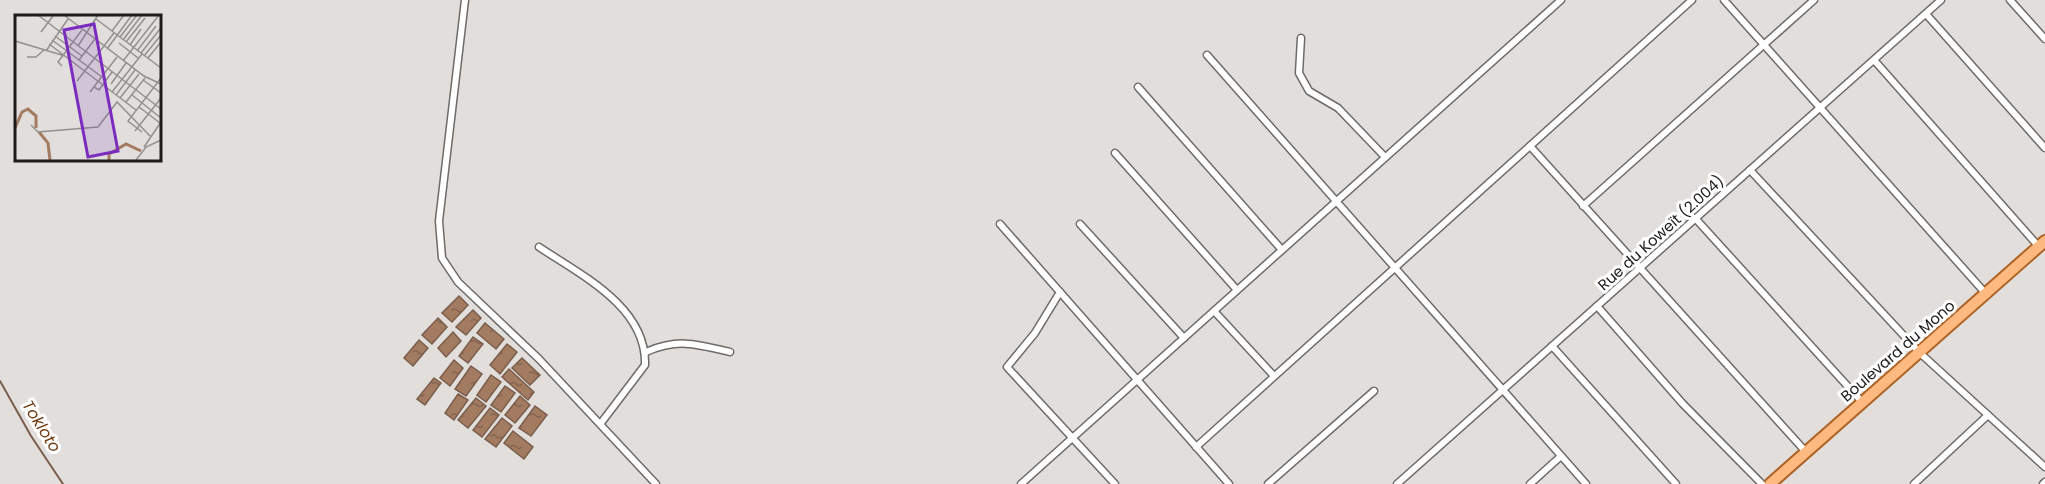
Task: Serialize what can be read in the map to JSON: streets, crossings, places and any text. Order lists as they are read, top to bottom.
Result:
{
  "streets": {
    "main road": ["Boulevard du Mono"],
    "street": ["Rue du Koweït (2.004)"]
  },
  "water": ["Tokloto"]
}
